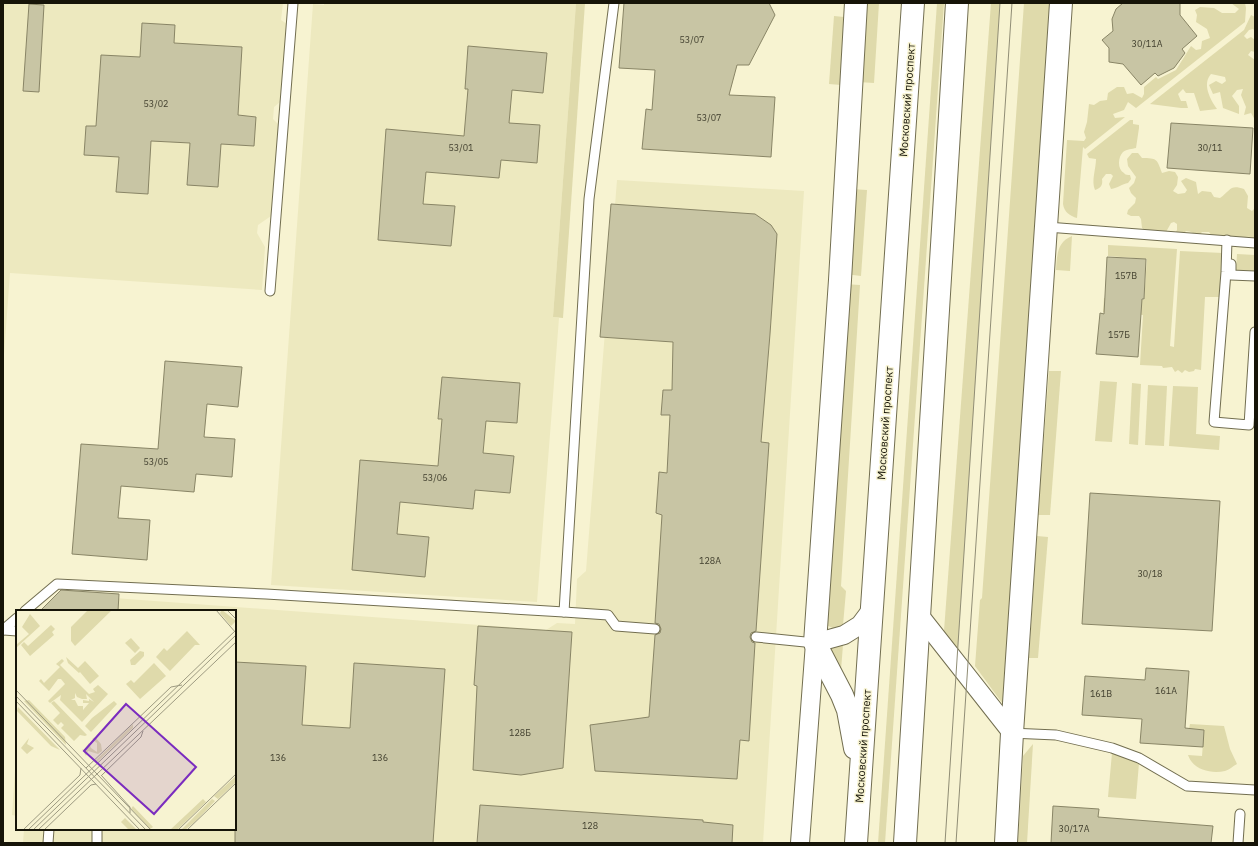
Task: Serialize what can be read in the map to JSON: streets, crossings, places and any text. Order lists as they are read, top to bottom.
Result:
{
  "streets": {
    "main road": ["Московский проспект"]
  },
  "house_numbers": [
    "53/07",
    "30/11А",
    "53/02",
    "53/07",
    "53/01",
    "30/11",
    "157В",
    "157Б",
    "53/05",
    "53/06",
    "128А",
    "30/18",
    "161А",
    "161В",
    "128Б",
    "136",
    "136",
    "128",
    "30/17А"
  ]
}
